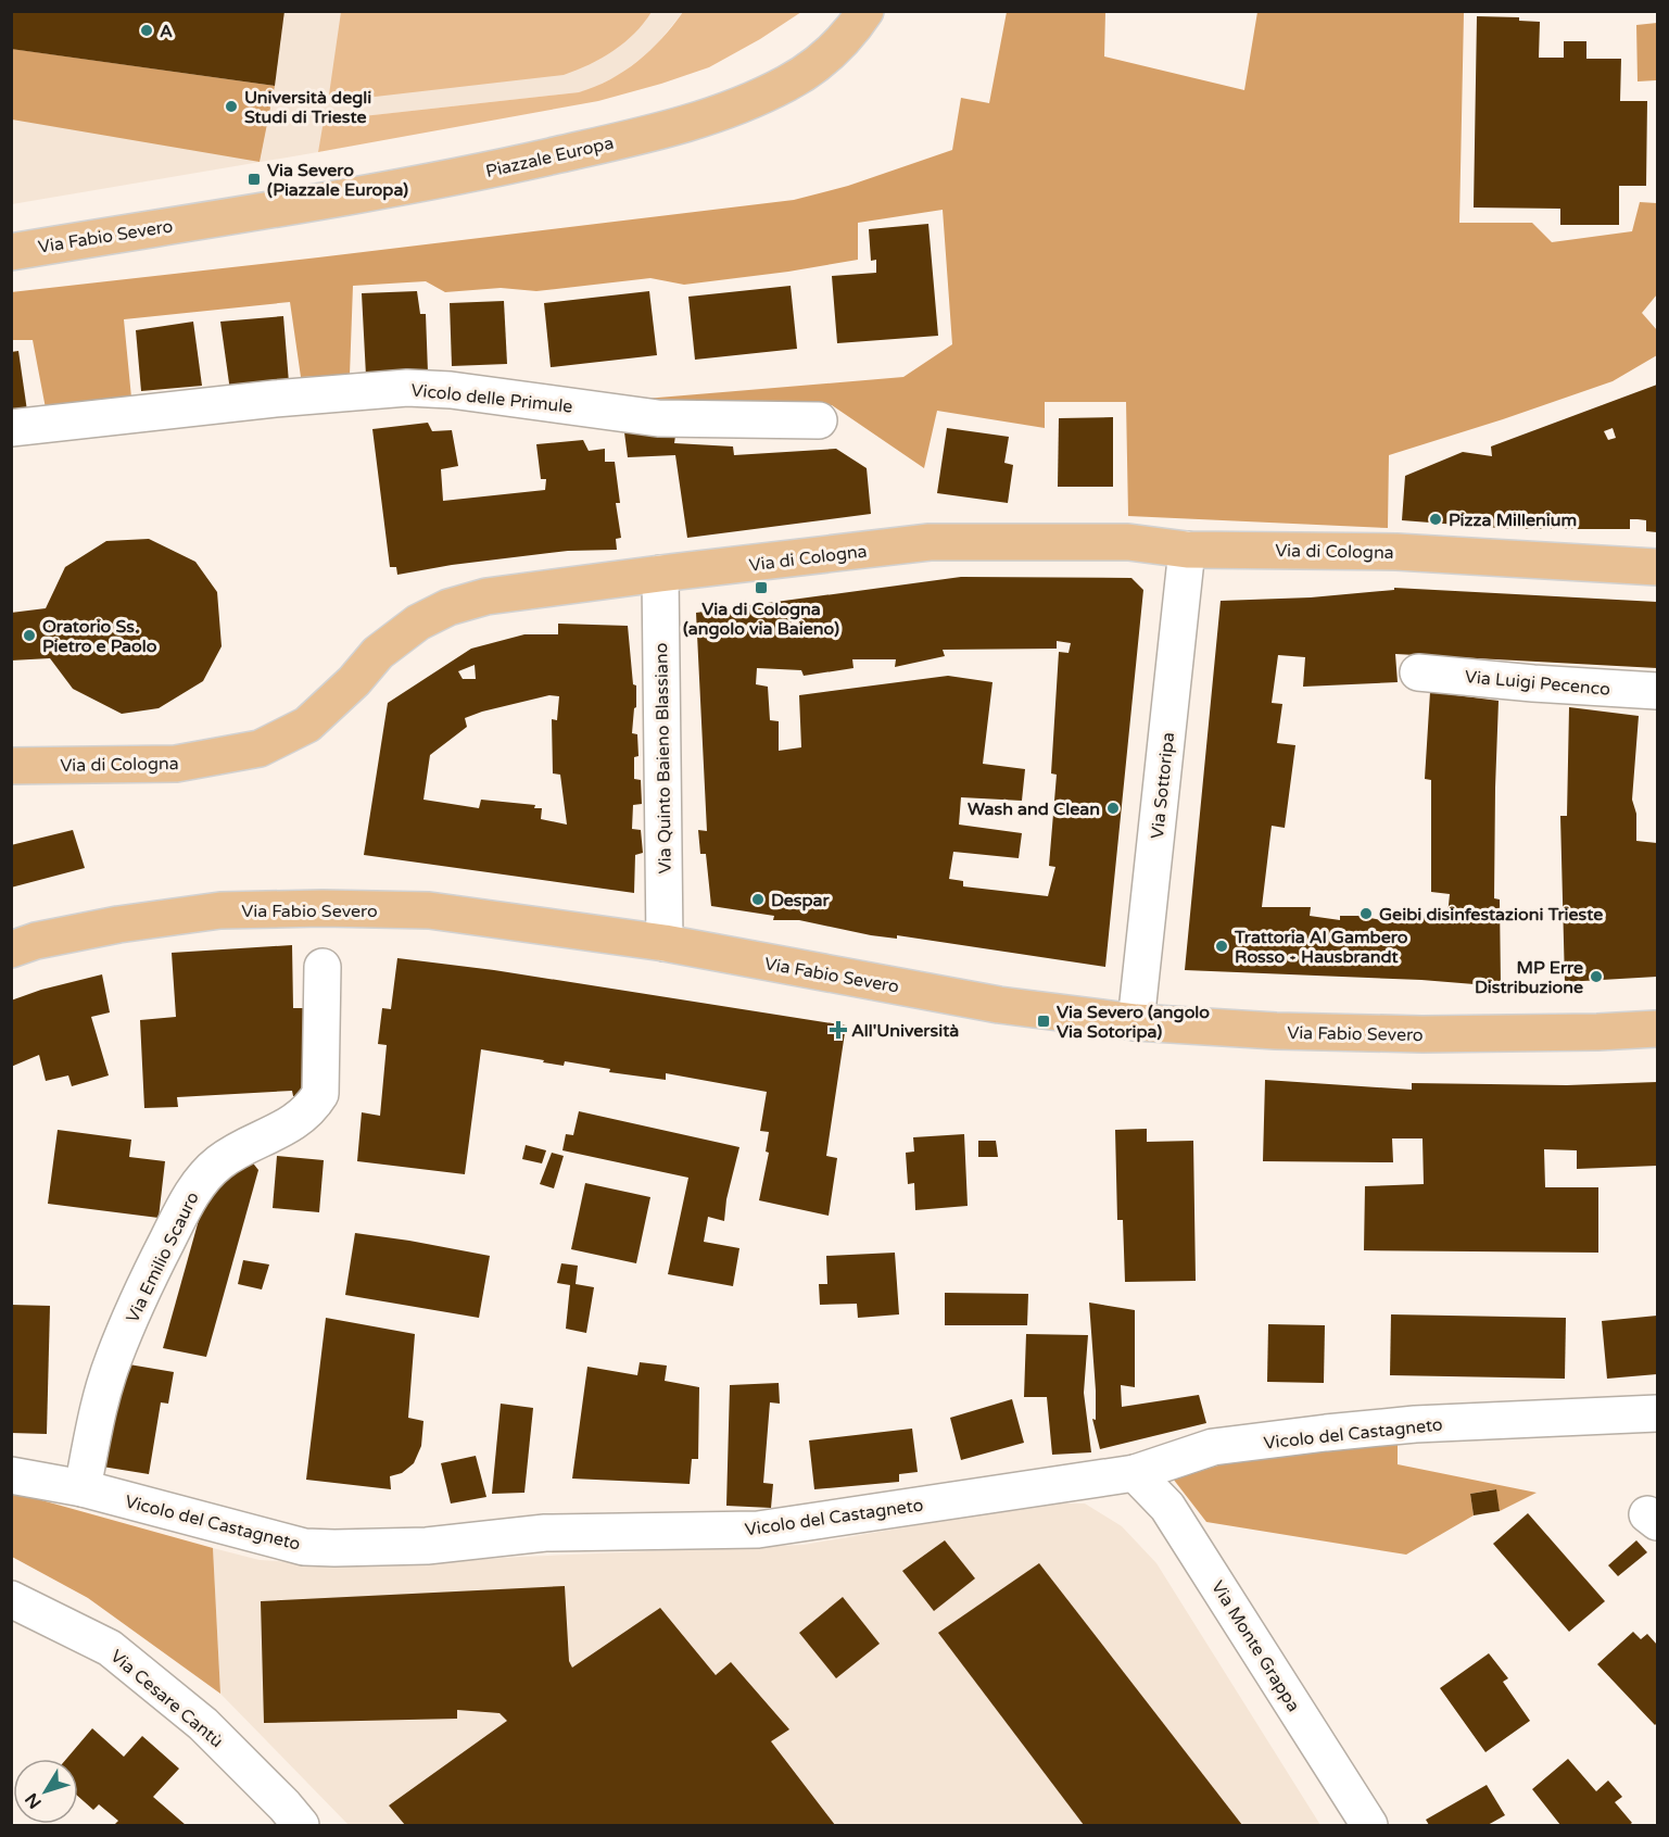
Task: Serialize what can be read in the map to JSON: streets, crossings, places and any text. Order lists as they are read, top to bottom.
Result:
{
  "streets": {
    "main road": ["Piazzale Europa", "Via Fabio Severo", "Via di Cologna"],
    "street": [
      "Vicolo delle Primule",
      "Via Luigi Pecenco",
      "Via Quinto Baieno Blassiano",
      "Via Sottoripa",
      "Via Emilio Scauro",
      "Vicolo del Castagneto",
      "Via Monte Grappa",
      "Via Cesare Cantù"
    ]
  },
  "crossings": [
    ["Piazzale Europa", "Via Fabio Severo"],
    ["Via Fabio Severo", "Via Quinto Baieno Blassiano"],
    ["Via Fabio Severo", "Via Sottoripa"],
    ["Via di Cologna", "Via Quinto Baieno Blassiano"],
    ["Via di Cologna", "Via Sottoripa"],
    ["Via Emilio Scauro", "Vicolo del Castagneto"],
    ["Vicolo del Castagneto", "Via Monte Grappa"]
  ],
  "places": {
    "other": [
      "A",
      "Università degli Studi di Trieste",
      "Pizza Millenium",
      "Oratorio Ss. Pietro e Paolo",
      "Wash and Clean",
      "Despar",
      "Geibi disinfestazioni Trieste",
      "Trattoria Al Gambero Rosso - Hausbrandt",
      "MP Erre Distribuzione"
    ],
    "transit": ["Via Severo (Piazzale Europa)", "Via di Cologna (angolo via Baieno)", "Via Severo (angolo Via Sotoripa)"],
    "health": ["All'Università"]
  },
  "north": "bottom left"
}
